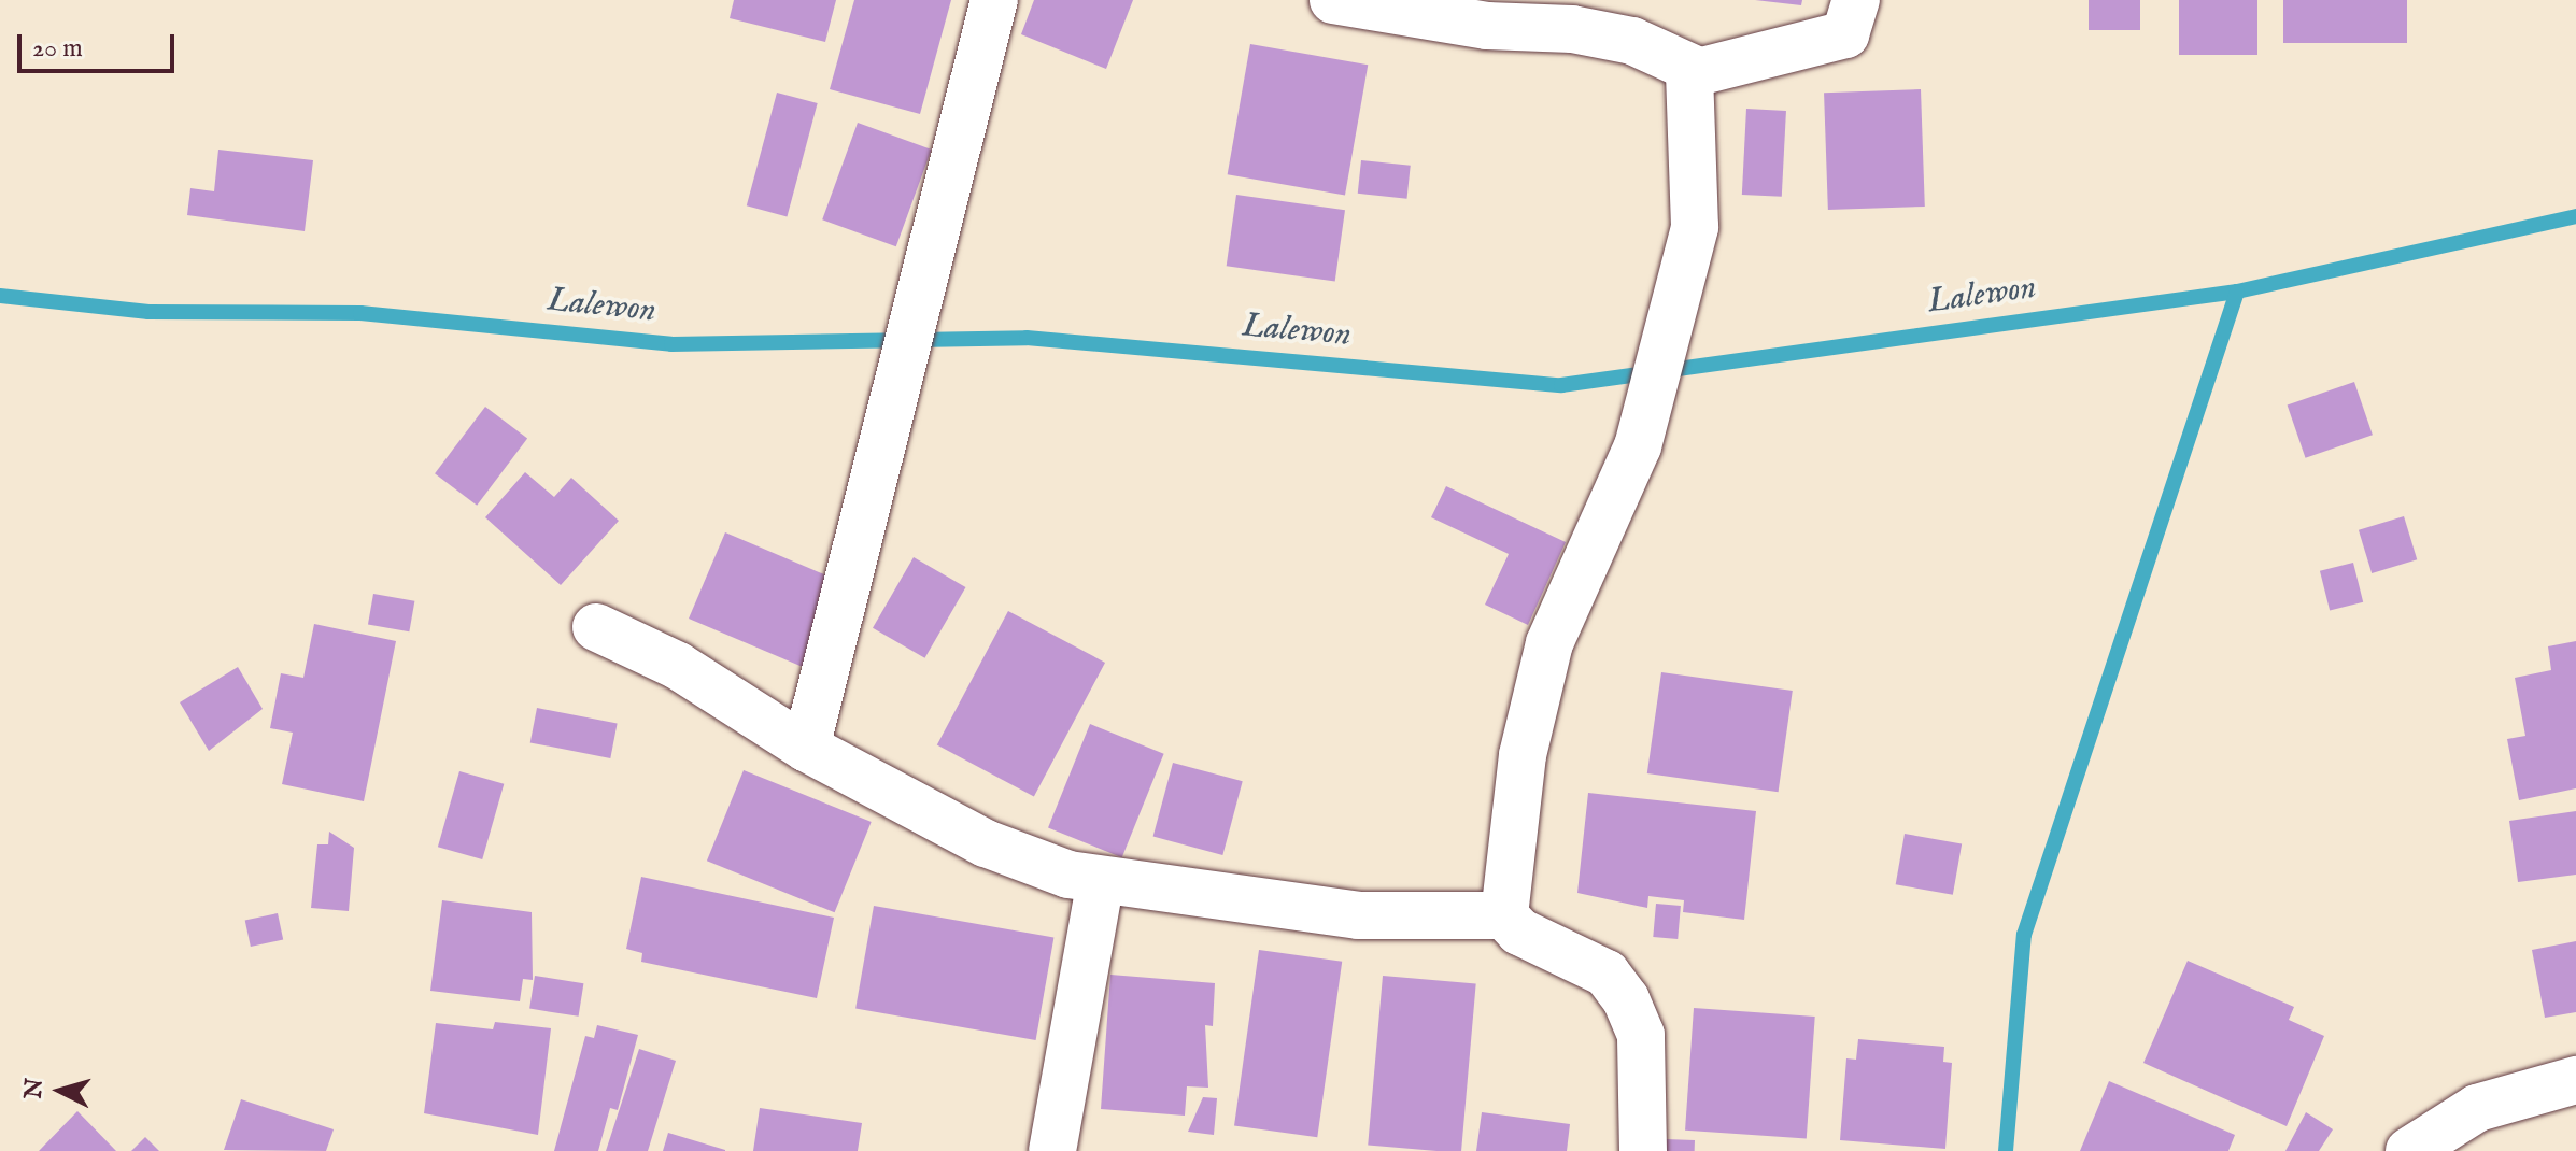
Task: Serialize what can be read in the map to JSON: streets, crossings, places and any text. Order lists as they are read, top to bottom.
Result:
{
  "water": ["Lalewon"],
  "scale_bar": "20 m",
  "north": "left"
}
